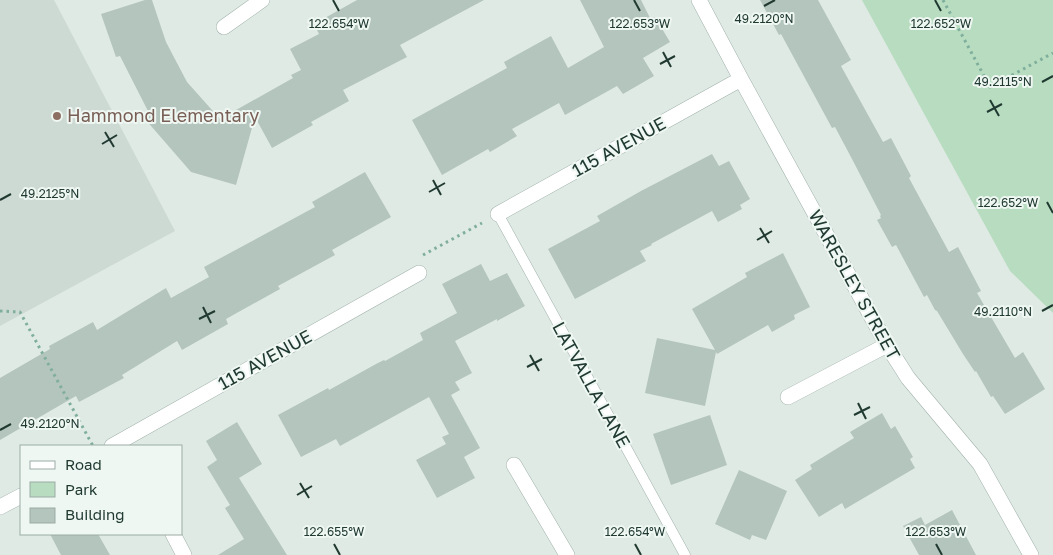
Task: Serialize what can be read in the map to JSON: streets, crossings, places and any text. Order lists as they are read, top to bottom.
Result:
{
  "streets": {
    "street": ["115 AVENUE", "WARESLEY STREET"],
    "lane": ["LATVALLA LANE"]
  },
  "crossings": [
    ["115 AVENUE", "WARESLEY STREET"],
    ["115 AVENUE", "LATVALLA LANE"]
  ],
  "places": ["Hammond Elementary"],
  "legend": ["Road", "Park", "Building"],
  "coordinates": [
    "49.2120°N",
    "122.654°W",
    "122.653°W",
    "122.652°W",
    "49.2115°N",
    "49.2125°N",
    "49.2110°N",
    "122.655°W"
  ]
}
